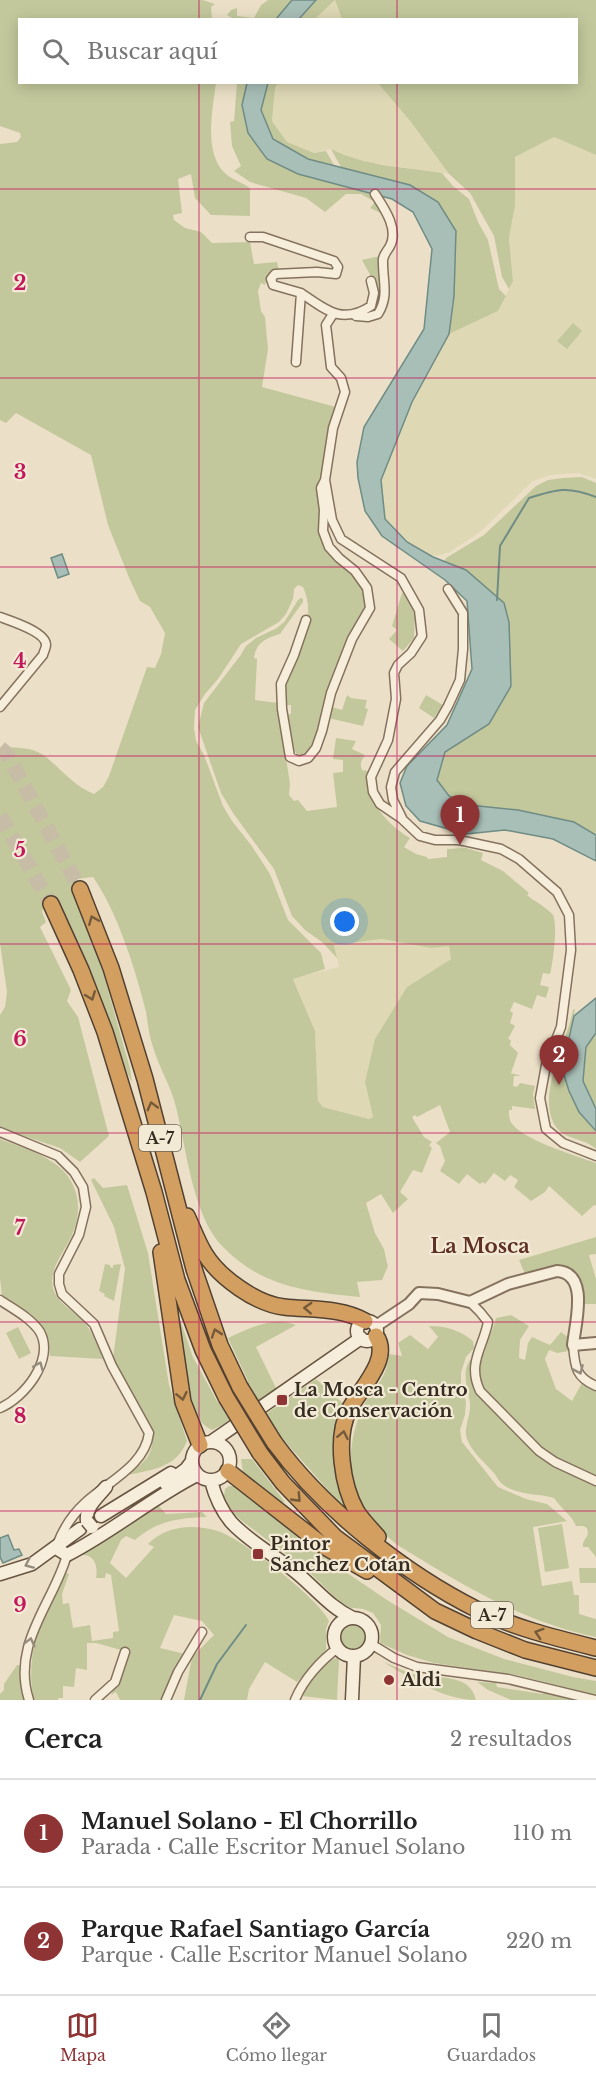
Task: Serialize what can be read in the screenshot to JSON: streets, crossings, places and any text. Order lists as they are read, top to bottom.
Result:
{
  "streets": {
    "highway": ["A-7"]
  },
  "districts": ["La Mosca"],
  "places": {
    "transit": ["La Mosca - Centro de Conservación", "Pintor Sánchez Cotán"],
    "other": ["Aldi"]
  },
  "page": {
    "search": "Buscar aquí",
    "pins": ["1", "2"],
    "heading": ["Cerca", "2 resultados"],
    "list": [
      {
        "mark": "1",
        "name": "Manuel Solano - El Chorrillo",
        "note": "Parada · Calle Escritor Manuel Solano",
        "value": "110 m"
      },
      {
        "mark": "2",
        "name": "Parque Rafael Santiago García",
        "note": "Parque · Calle Escritor Manuel Solano",
        "value": "220 m"
      }
    ],
    "nav": ["Mapa", "Cómo llegar", "Guardados"]
  },
  "grid": {
    "rows": [
      "2",
      "3",
      "4",
      "5",
      "6",
      "7",
      "8",
      "9"
    ]
  }
}
